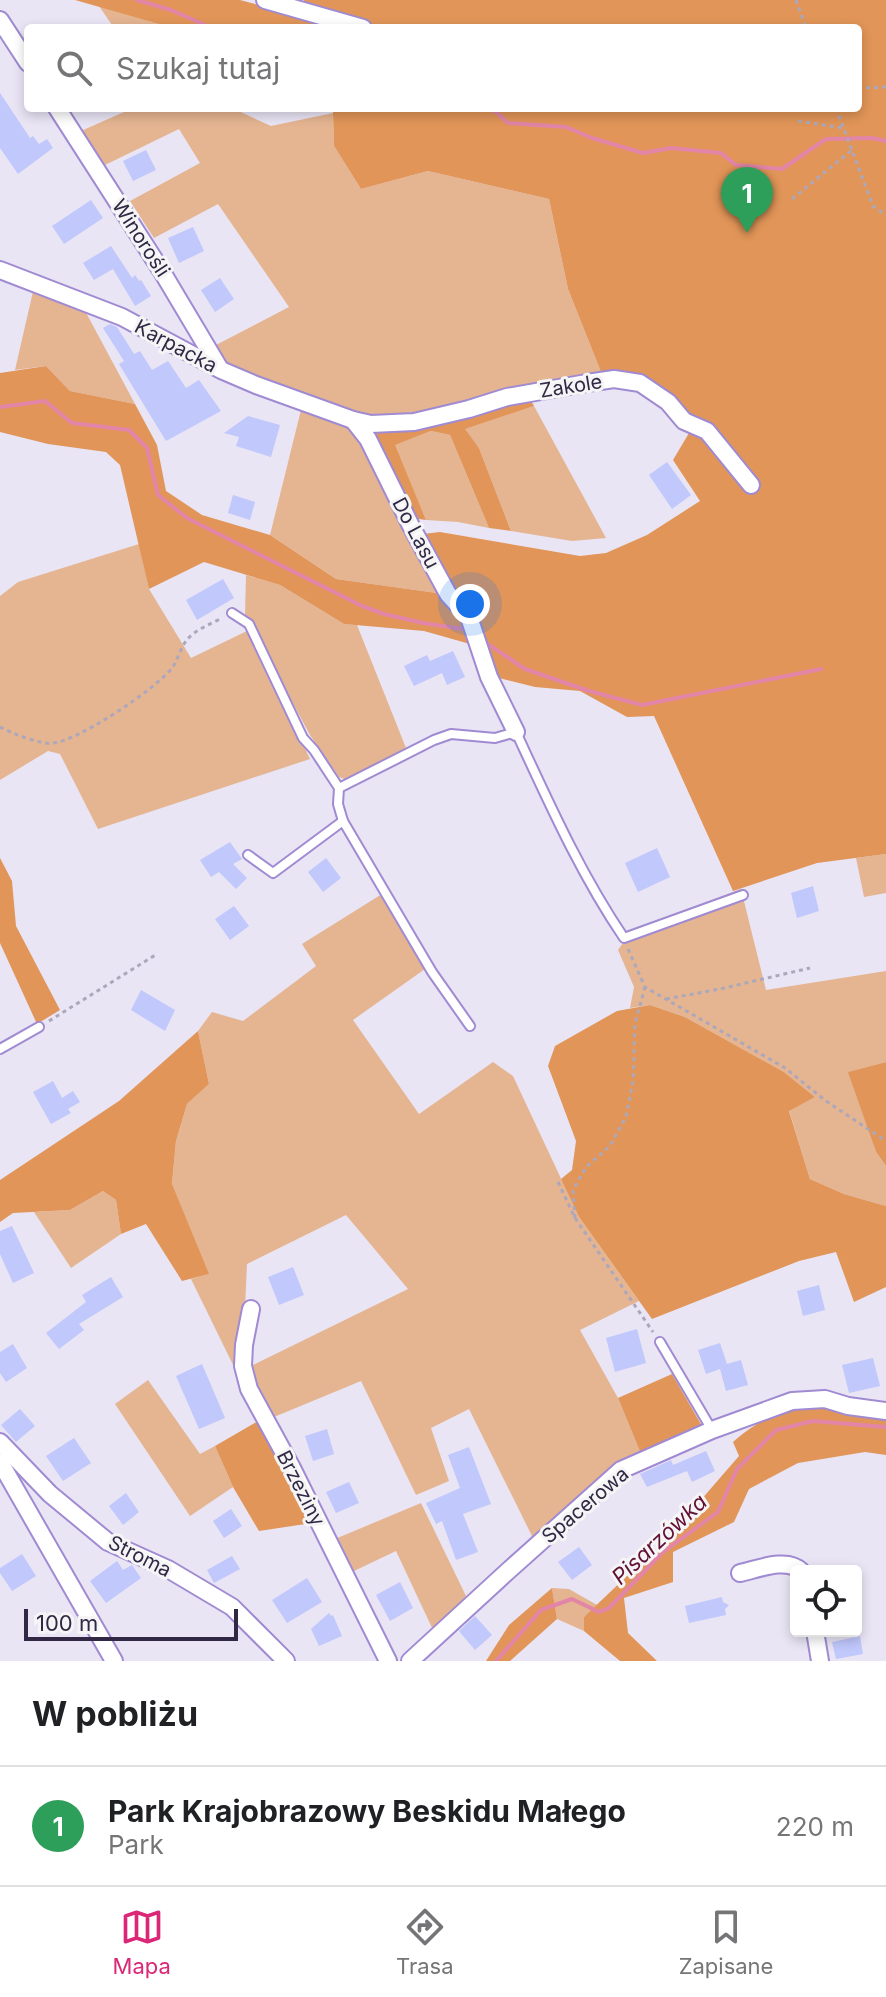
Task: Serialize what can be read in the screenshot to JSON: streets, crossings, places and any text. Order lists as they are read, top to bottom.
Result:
{
  "streets": {
    "street": [
      "Winorośli",
      "Karpacka",
      "Zakole",
      "Do Lasu",
      "Brzeziny",
      "Spacerowa",
      "Stroma"
    ]
  },
  "crossings": [
    ["Winorośli", "Karpacka"],
    ["Karpacka", "Zakole"],
    ["Karpacka", "Do Lasu"],
    ["Zakole", "Do Lasu"]
  ],
  "water": ["Pisarzówka"],
  "scale_bar": "100 m",
  "page": {
    "search": "Szukaj tutaj",
    "pins": "1",
    "scale": "100 m",
    "heading": "W pobliżu",
    "list": [
      {
        "mark": "1",
        "name": "Park Krajobrazowy Beskidu Małego",
        "note": "Park",
        "value": "220 m"
      }
    ],
    "nav": ["Mapa", "Trasa", "Zapisane"]
  }
}
